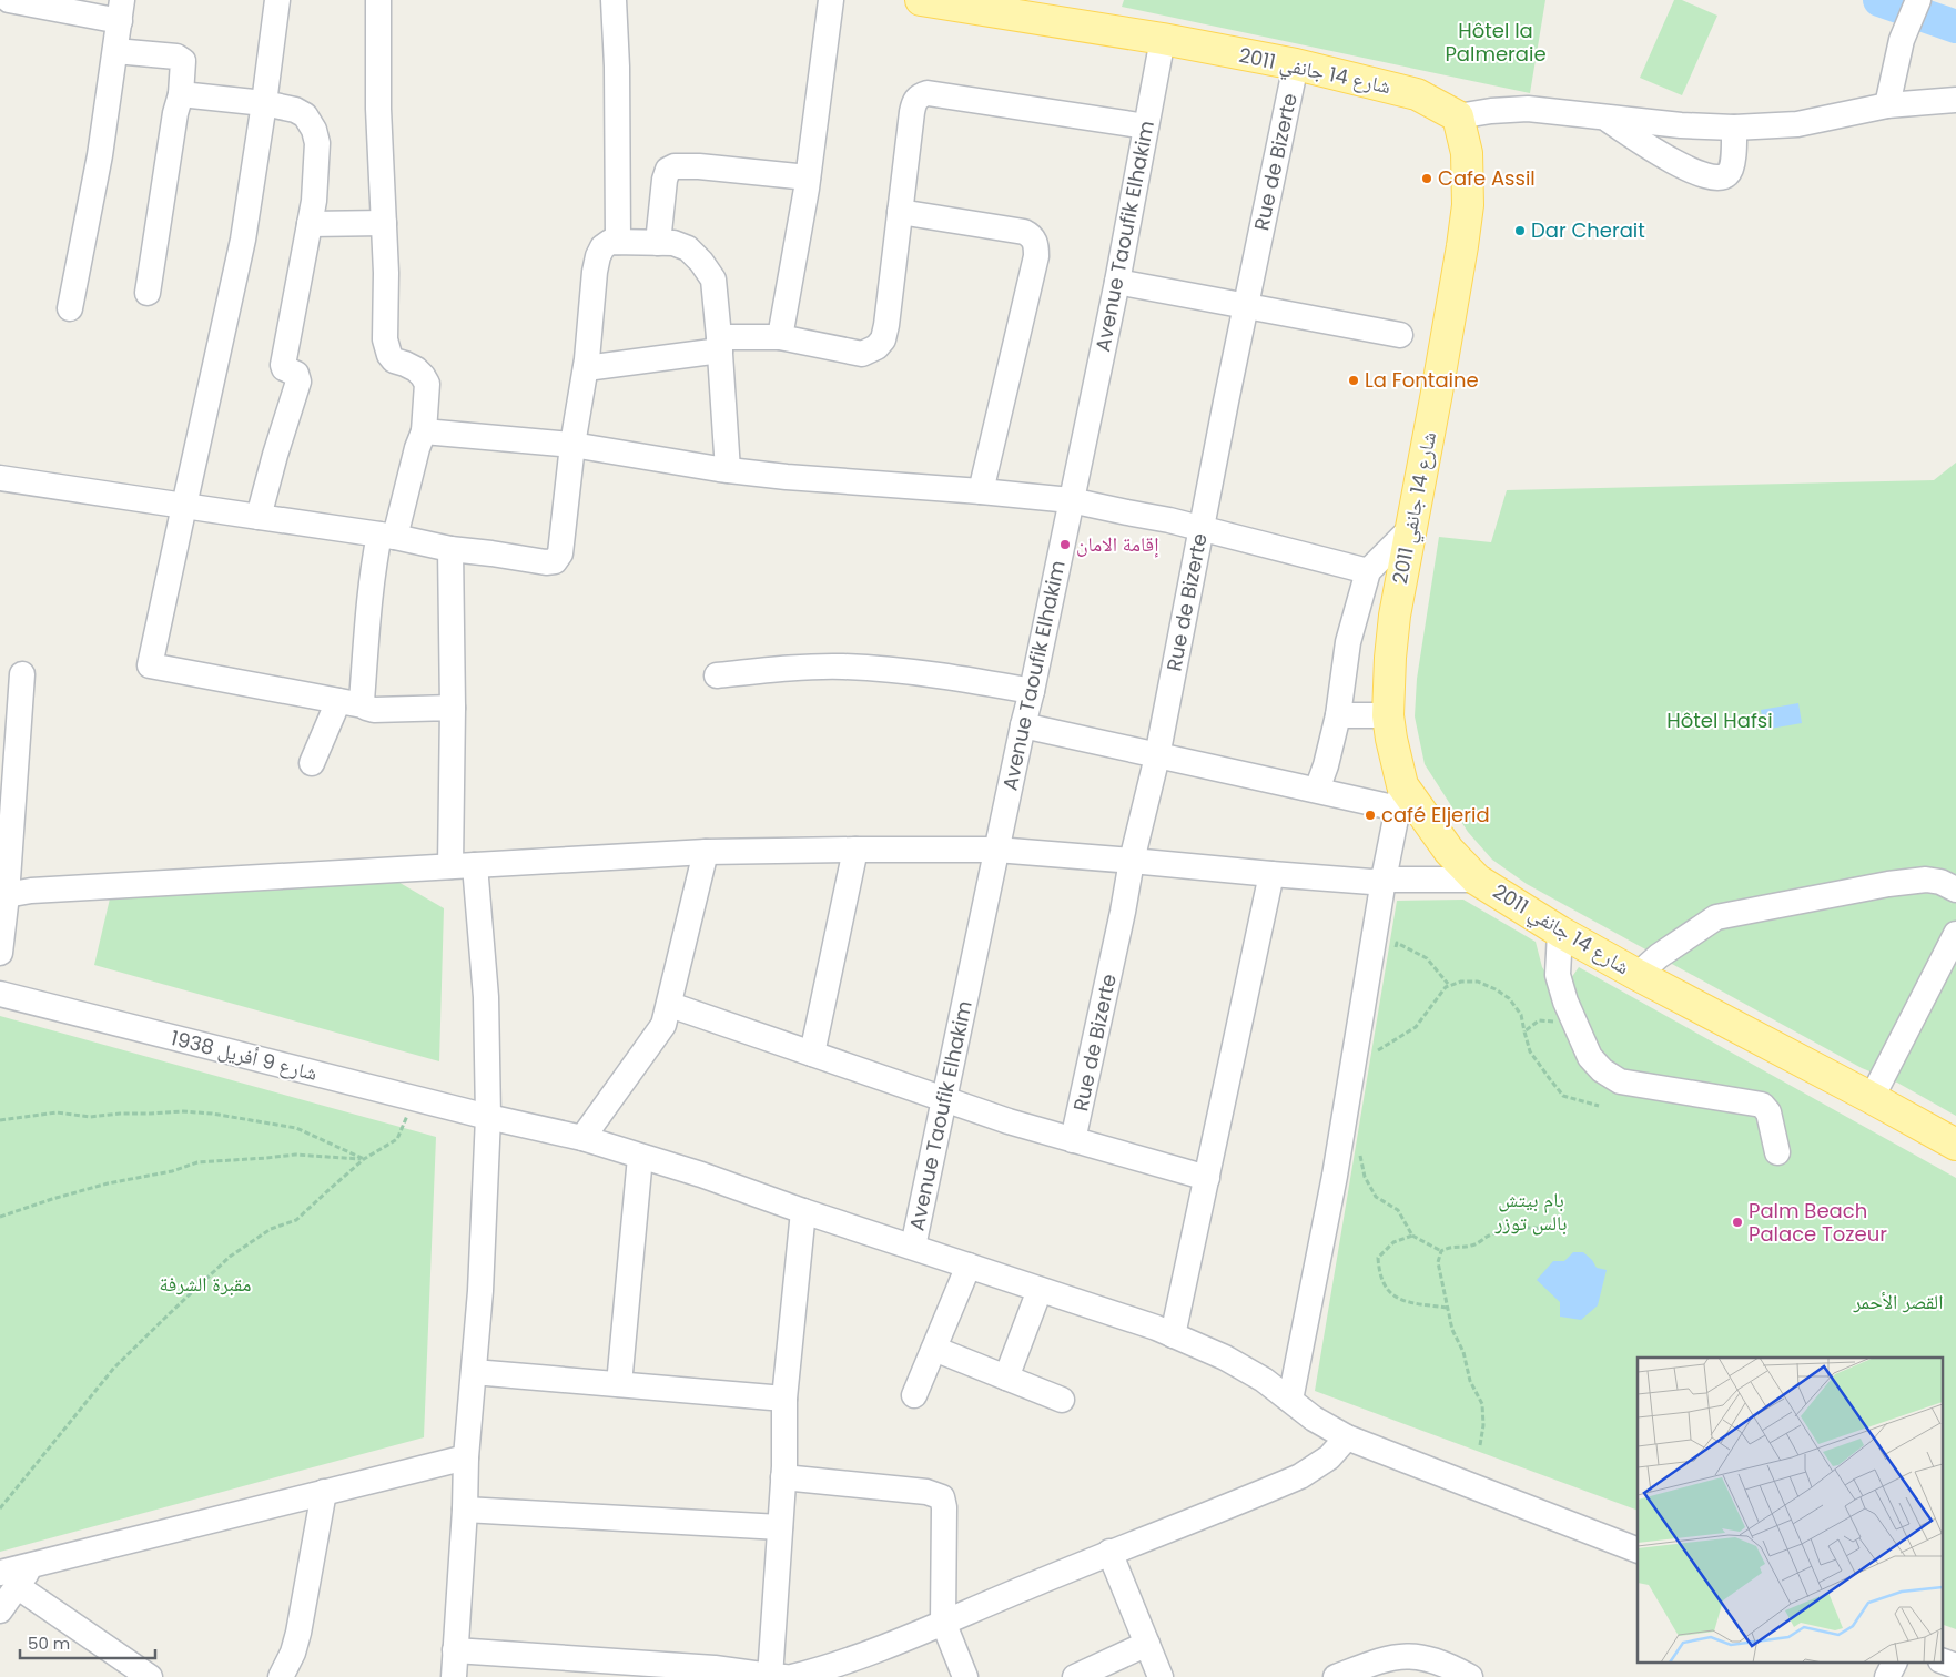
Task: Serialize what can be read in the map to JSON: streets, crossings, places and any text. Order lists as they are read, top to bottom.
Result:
{
  "streets": {
    "main road": ["شارع 14 جانفي 2011"],
    "street": ["Rue de Bizerte", "Avenue Taoufik Elhakim", "شارع 9 أفريل 1938"]
  },
  "crossings": [
    ["شارع 14 جانفي 2011", "Rue de Bizerte"],
    ["شارع 14 جانفي 2011", "Avenue Taoufik Elhakim"],
    ["Avenue Taoufik Elhakim", "شارع 9 أفريل 1938"]
  ],
  "parks": [
    "Hôtel la Palmeraie",
    "Hôtel Hafsi",
    "بام بيتش بالس توزر",
    "مقبرة الشرفة",
    "القصر الأحمر"
  ],
  "places": [
    "Cafe Assil",
    "Dar Cherait",
    "La Fontaine",
    "إقامة الامان",
    "café Eljerid",
    "Palm Beach Palace Tozeur"
  ],
  "scale_bar": "50 m"
}
